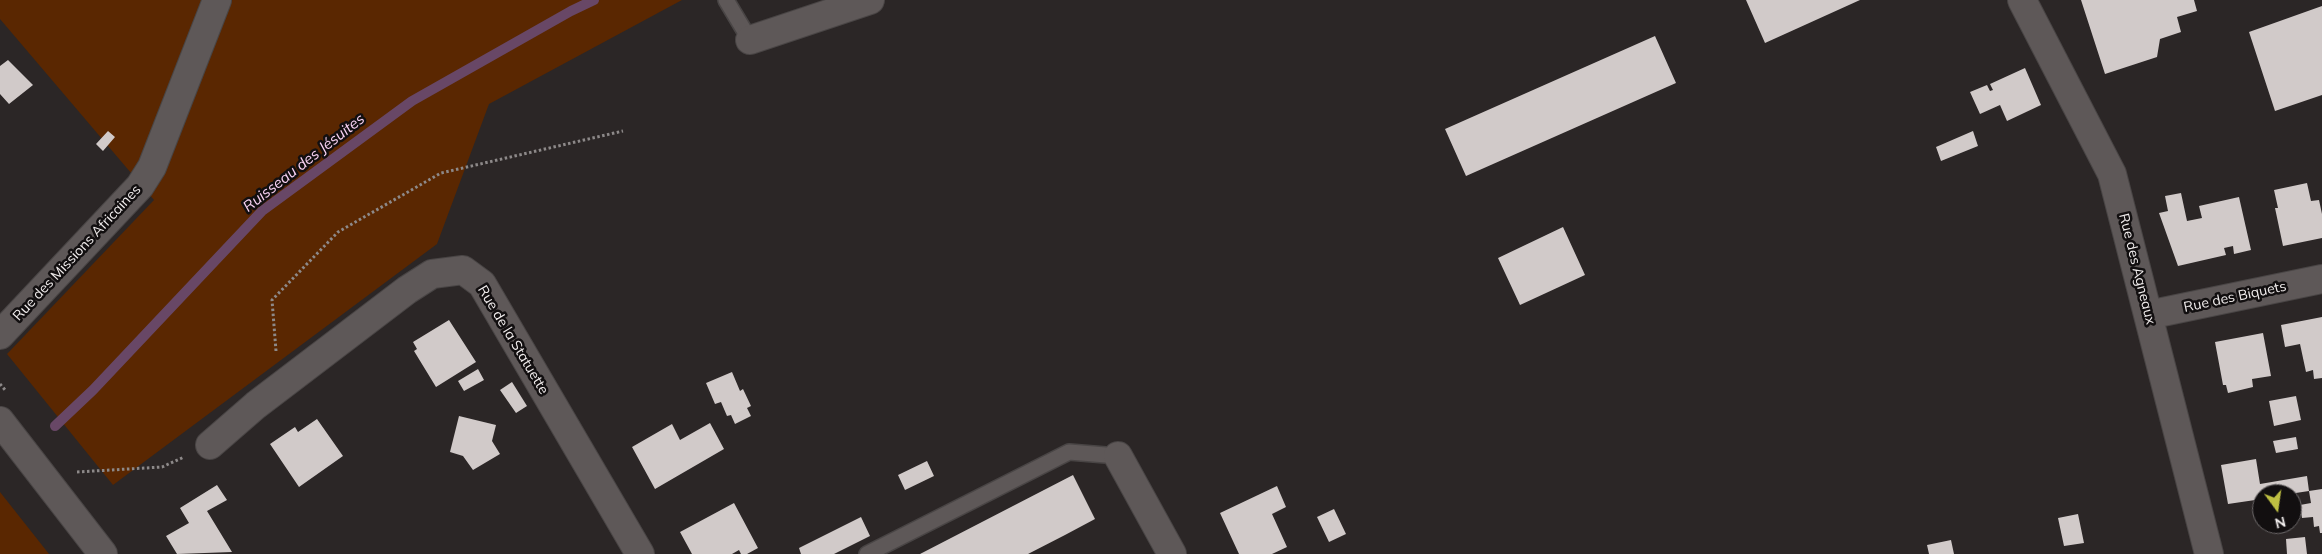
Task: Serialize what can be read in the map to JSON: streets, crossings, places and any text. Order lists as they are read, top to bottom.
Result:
{
  "streets": {
    "street": [
      "Rue des Missions Africaines",
      "Rue des Agneaux",
      "Rue des Biquets",
      "Rue de la Statuette"
    ]
  },
  "crossings": [
    ["Rue des Agneaux", "Rue des Biquets"]
  ],
  "water": ["Ruisseau des Jésuites"],
  "north": "bottom"
}
